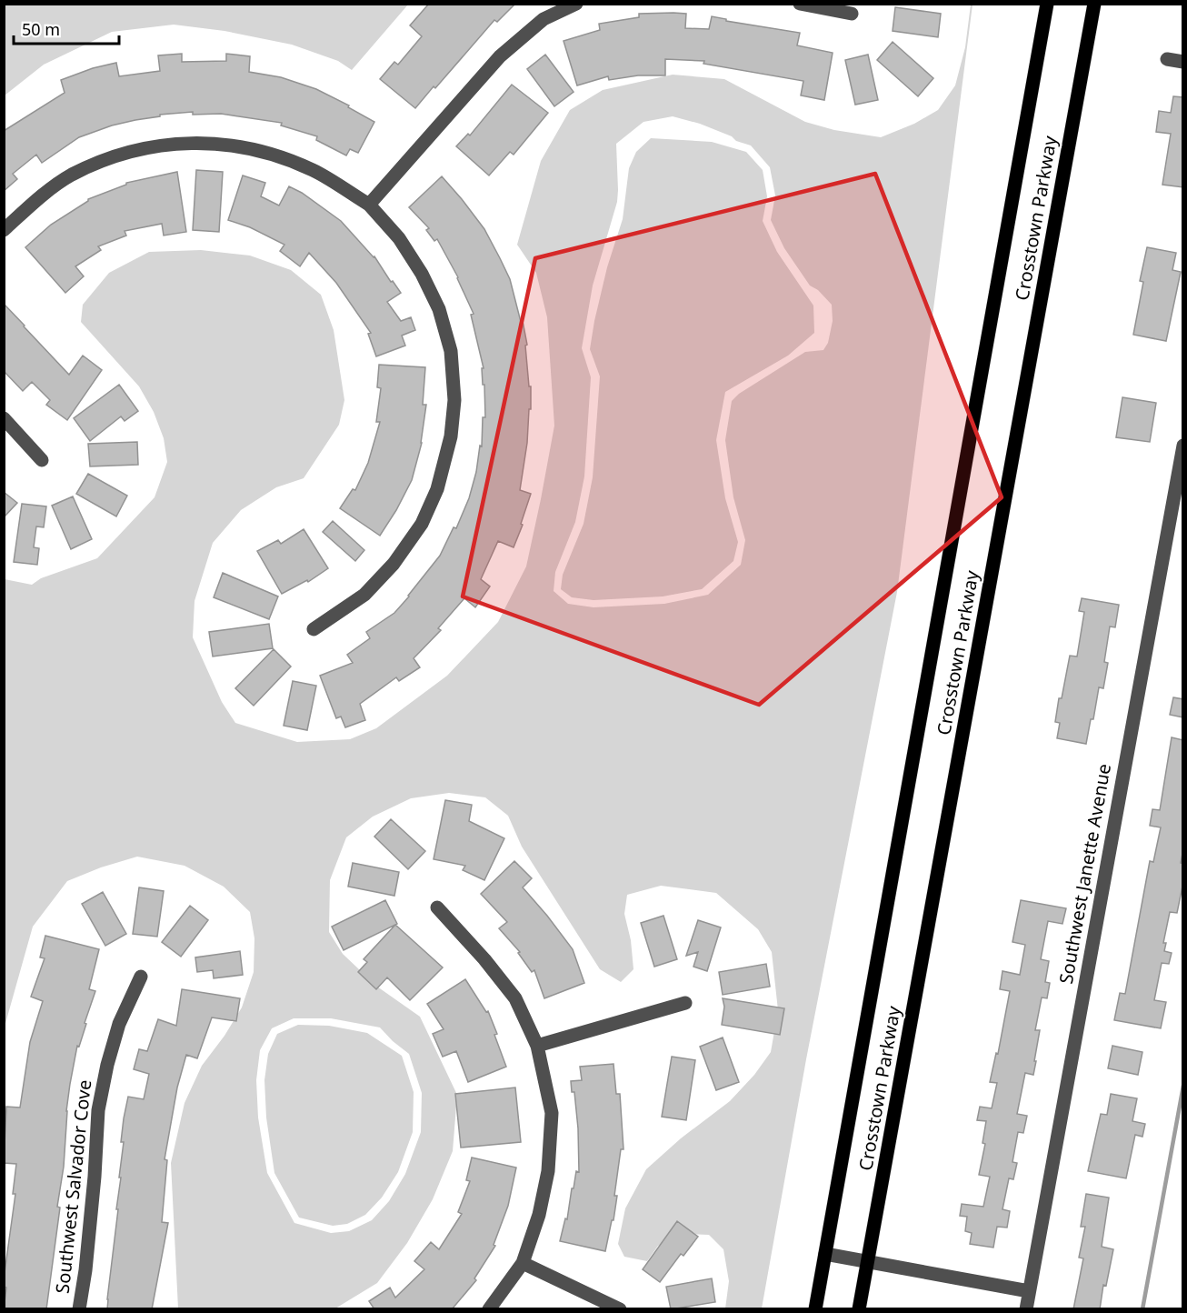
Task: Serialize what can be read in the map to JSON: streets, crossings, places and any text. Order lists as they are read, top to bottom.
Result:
{
  "streets": {
    "main road": ["Crosstown Parkway"],
    "street": ["Southwest Janette Avenue", "Southwest Salvador Cove"]
  },
  "scale_bar": "50 m"
}
